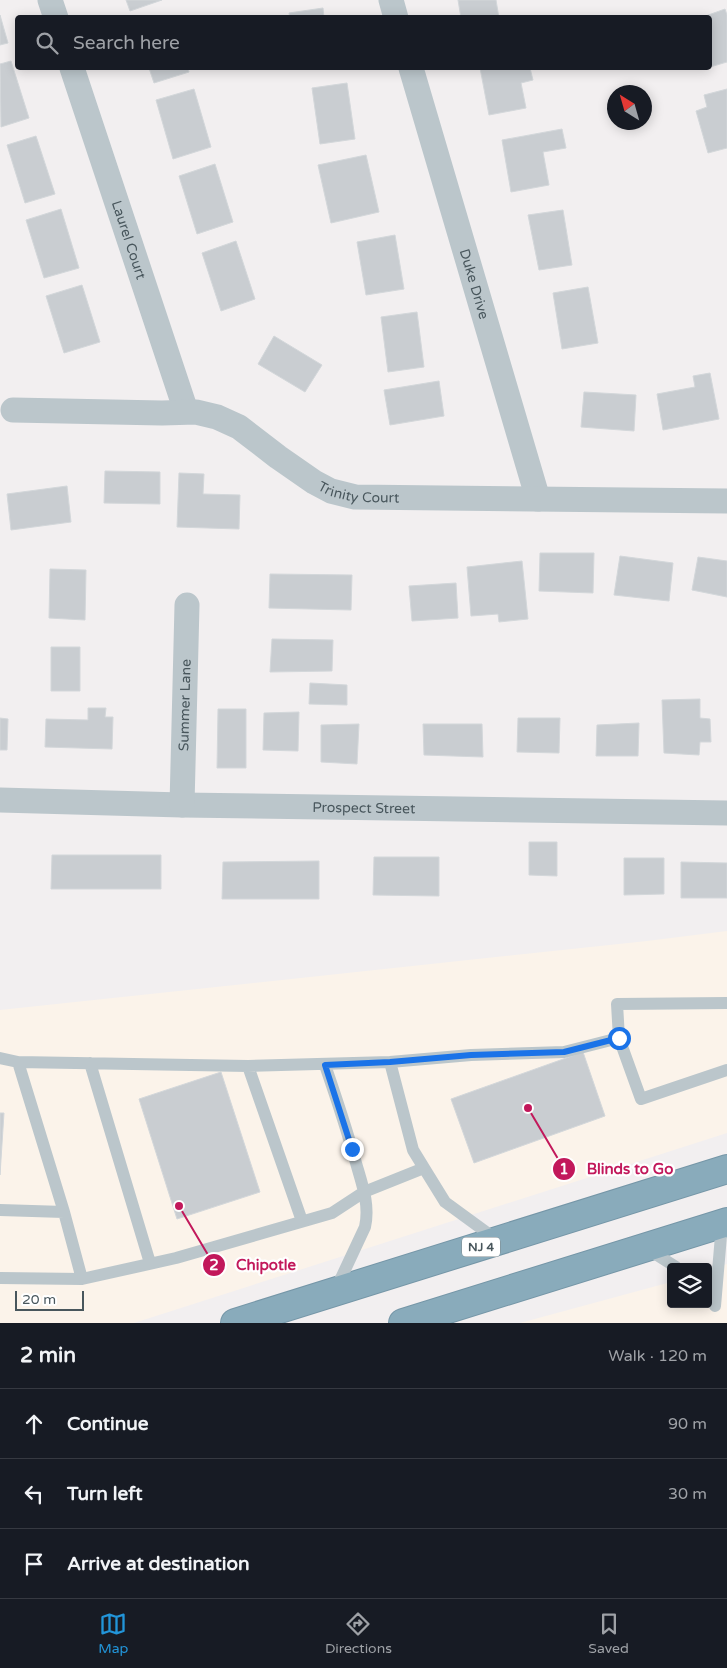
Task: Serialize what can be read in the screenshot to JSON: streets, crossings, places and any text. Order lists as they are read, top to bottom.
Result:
{
  "streets": {
    "highway": ["NJ 4"],
    "street": [
      "Laurel Court",
      "Duke Drive",
      "Trinity Court",
      "Summer Lane",
      "Prospect Street"
    ]
  },
  "crossings": [
    ["Laurel Court", "Trinity Court"],
    ["Duke Drive", "Trinity Court"],
    ["Summer Lane", "Prospect Street"]
  ],
  "places": ["Blinds to Go", "Chipotle"],
  "scale_bar": "20 m",
  "north": "top left",
  "page": {
    "search": "Search here",
    "scale": "20 m",
    "heading": ["2 min", "Walk · 120 m"],
    "list": [
      ["Continue", "90 m"],
      ["Turn left", "30 m"],
      "Arrive at destination"
    ],
    "nav": ["Map", "Directions", "Saved"]
  }
}
